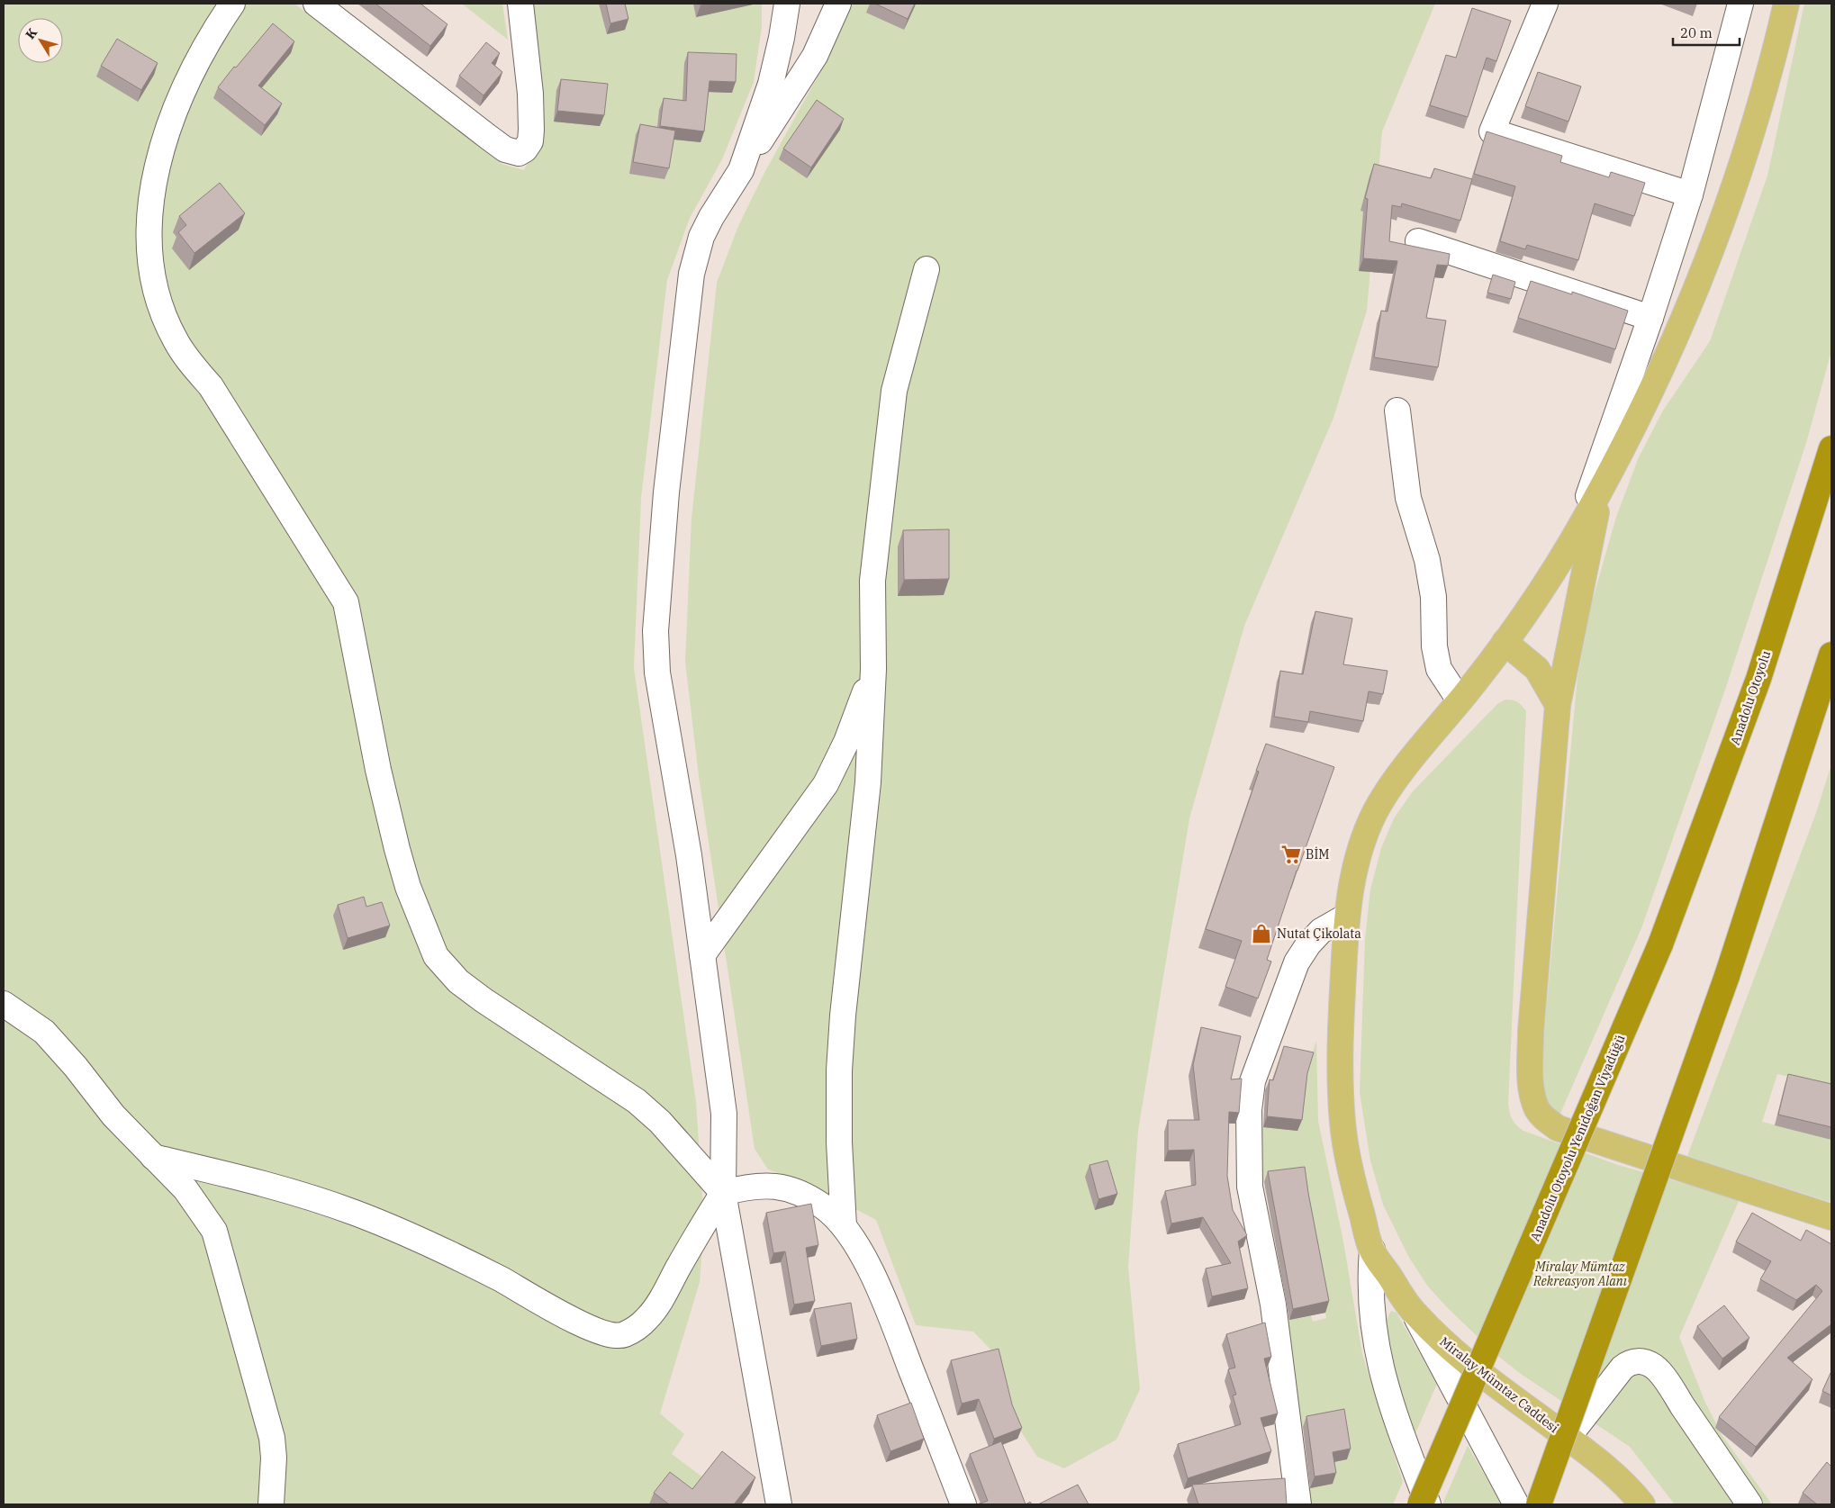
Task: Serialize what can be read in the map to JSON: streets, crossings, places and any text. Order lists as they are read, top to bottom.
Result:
{
  "streets": {
    "highway": ["Anadolu Otoyolu", "Anadolu Otoyolu Yenidoğan Viyadüğü"],
    "main road": ["Miralay Mümtaz Caddesi"]
  },
  "crossings": [
    ["Anadolu Otoyolu", "Anadolu Otoyolu Yenidoğan Viyadüğü"]
  ],
  "parks": ["Miralay Mümtaz Rekreasyon Alanı"],
  "places": {
    "supermarket": ["BİM"],
    "shop": ["Nutat Çikolata"]
  },
  "scale_bar": "20 m",
  "north": "top left"
}
